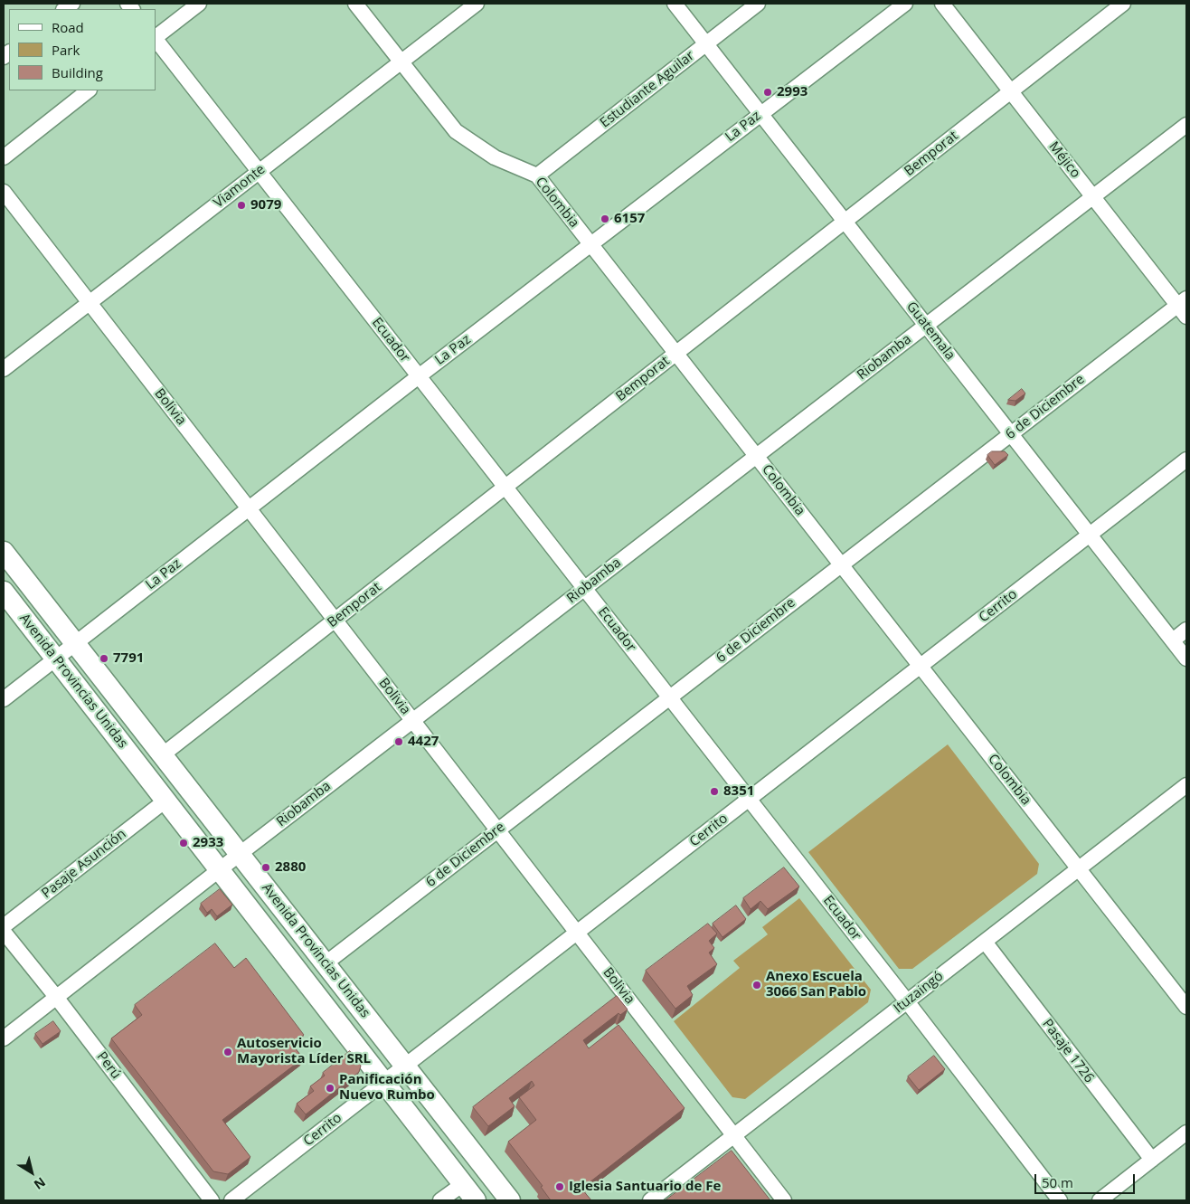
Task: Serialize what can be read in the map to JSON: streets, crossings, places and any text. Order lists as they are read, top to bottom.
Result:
{
  "streets": {
    "main road": ["Avenida Provincias Unidas"],
    "street": [
      "Estudiante Aguilar",
      "La Paz",
      "Bemporat",
      "Méjico",
      "Viamonte",
      "Colombia",
      "Guatemala",
      "Ecuador",
      "Riobamba",
      "Bolivia",
      "6 de Diciembre",
      "Cerrito",
      "Pasaje Asunción",
      "Ituzaingó",
      "Pasaje 1726",
      "Perú"
    ]
  },
  "crossings": [
    ["Estudiante Aguilar", "Colombia"],
    ["Estudiante Aguilar", "Guatemala"],
    ["La Paz", "Colombia"],
    ["La Paz", "Guatemala"],
    ["La Paz", "Ecuador"],
    ["La Paz", "Bolivia"],
    ["La Paz", "Avenida Provincias Unidas"],
    ["Bemporat", "Méjico"],
    ["Bemporat", "Colombia"],
    ["Bemporat", "Guatemala"],
    ["Bemporat", "Ecuador"],
    ["Bemporat", "Bolivia"],
    ["Bemporat", "Avenida Provincias Unidas"],
    ["Méjico", "Riobamba"],
    ["Méjico", "6 de Diciembre"],
    ["Viamonte", "Colombia"],
    ["Viamonte", "Ecuador"],
    ["Viamonte", "Bolivia"],
    ["Colombia", "Riobamba"],
    ["Colombia", "6 de Diciembre"],
    ["Colombia", "Cerrito"],
    ["Colombia", "Ituzaingó"],
    ["Guatemala", "Riobamba"],
    ["Guatemala", "6 de Diciembre"],
    ["Guatemala", "Cerrito"],
    ["Ecuador", "Riobamba"],
    ["Ecuador", "6 de Diciembre"],
    ["Ecuador", "Cerrito"],
    ["Ecuador", "Ituzaingó"],
    ["Riobamba", "Bolivia"],
    ["Riobamba", "Avenida Provincias Unidas"],
    ["Riobamba", "Perú"],
    ["Bolivia", "6 de Diciembre"],
    ["Bolivia", "Cerrito"],
    ["Bolivia", "Ituzaingó"],
    ["6 de Diciembre", "Avenida Provincias Unidas"],
    ["Cerrito", "Avenida Provincias Unidas"],
    ["Avenida Provincias Unidas", "Pasaje Asunción"],
    ["Ituzaingó", "Pasaje 1726"]
  ],
  "places": [
    "2993",
    "9079",
    "6157",
    "7791",
    "4427",
    "8351",
    "2933",
    "2880",
    "Anexo Escuela 3066 San Pablo",
    "Autoservicio Mayorista Líder SRL",
    "Panificación Nuevo Rumbo",
    "Iglesia Santuario de Fe"
  ],
  "legend": ["Road", "Park", "Building"],
  "scale_bar": "50 m",
  "north": "bottom right"
}
